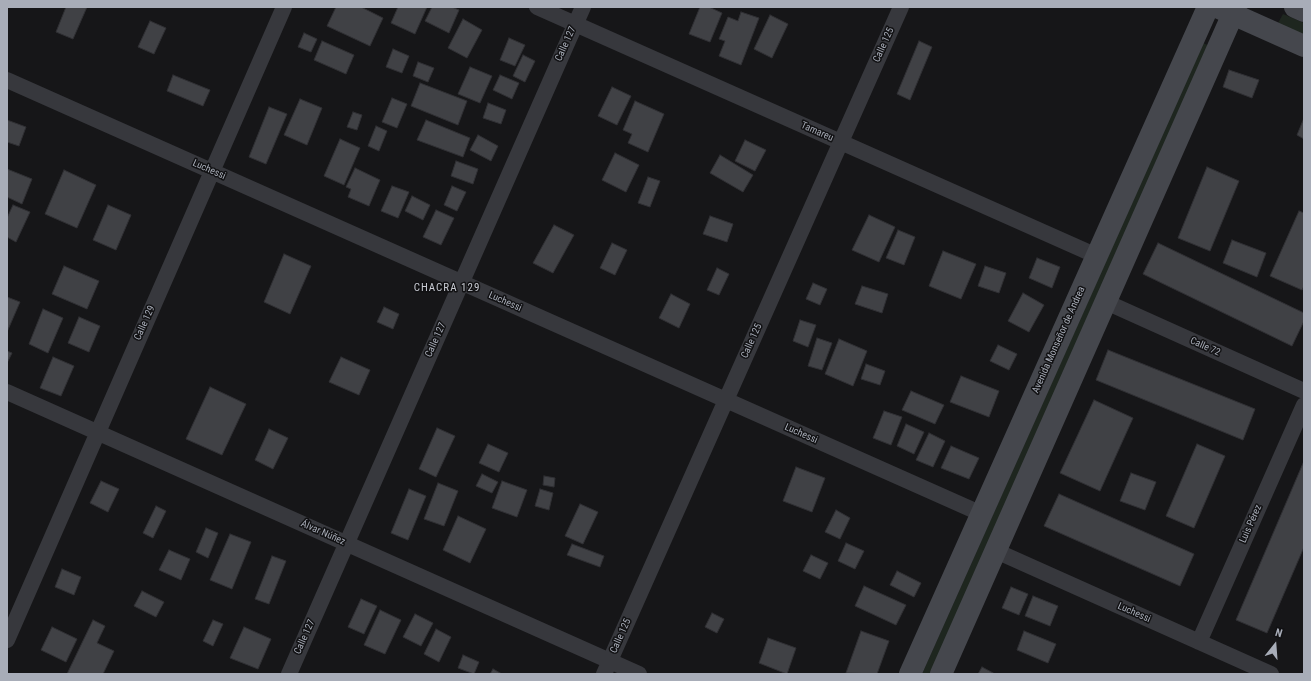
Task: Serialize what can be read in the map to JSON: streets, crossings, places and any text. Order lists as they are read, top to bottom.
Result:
{
  "streets": {
    "main road": ["Avenida Monseñor de Andrea"],
    "street": [
      "Calle 127",
      "Calle 125",
      "Tamareu",
      "Luchessi",
      "Calle 129",
      "Calle 72",
      "Luis Pérez",
      "Álvar Núñez"
    ]
  },
  "crossings": [
    ["Calle 127", "Tamareu"],
    ["Calle 127", "Luchessi"],
    ["Calle 127", "Álvar Núñez"],
    ["Calle 125", "Tamareu"],
    ["Calle 125", "Luchessi"],
    ["Calle 125", "Álvar Núñez"],
    ["Tamareu", "Avenida Monseñor de Andrea"],
    ["Luchessi", "Calle 129"],
    ["Luchessi", "Avenida Monseñor de Andrea"],
    ["Luchessi", "Luis Pérez"],
    ["Calle 129", "Álvar Núñez"]
  ],
  "districts": ["CHACRA 129"],
  "north": "top"
}
